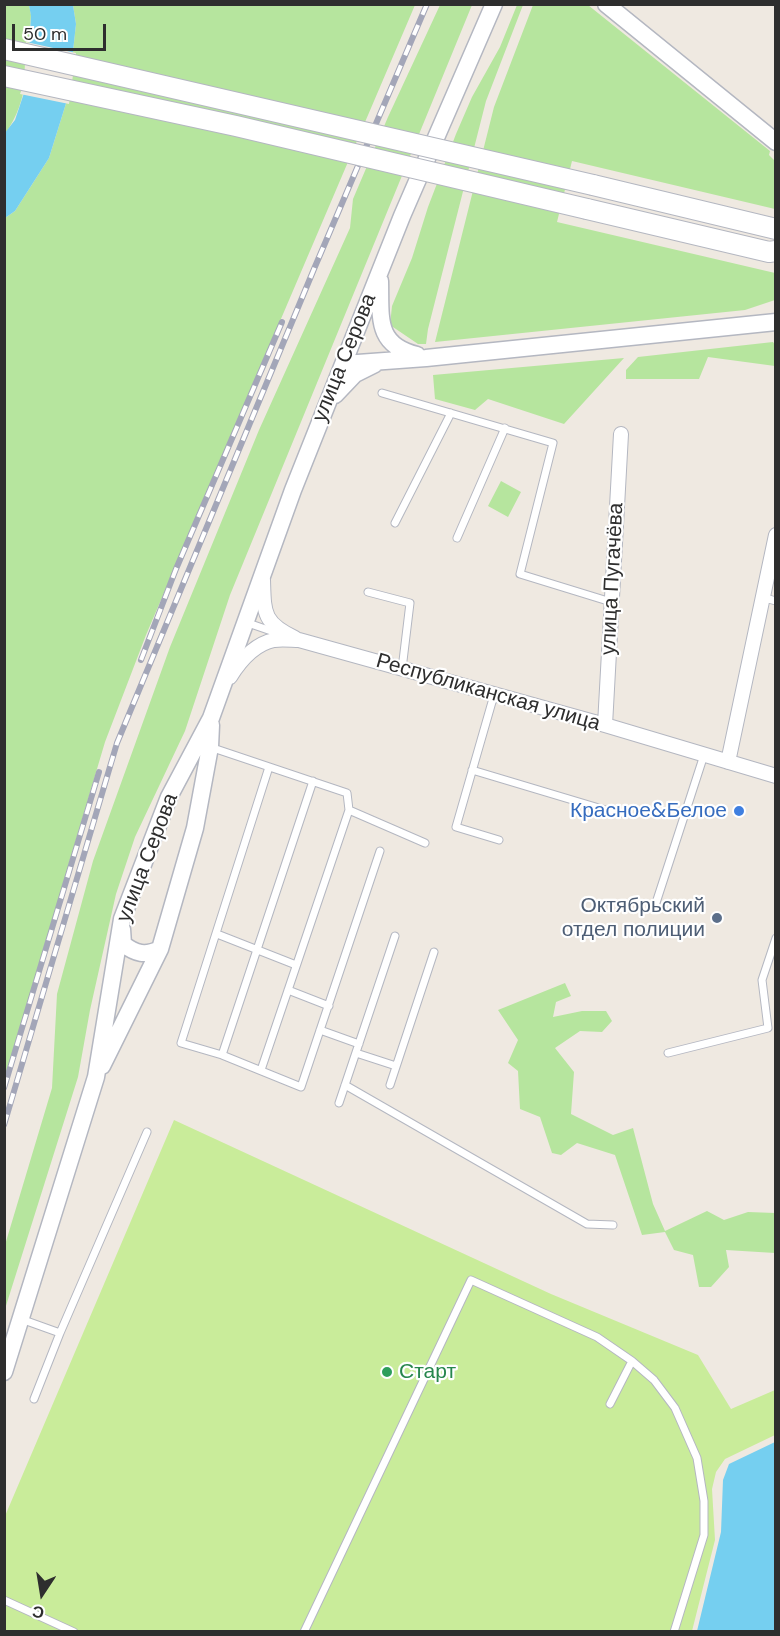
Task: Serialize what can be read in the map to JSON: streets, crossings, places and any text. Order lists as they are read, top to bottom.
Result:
{
  "streets": {
    "street": ["улица Серова", "улица Пугачёва", "Республиканская улица"]
  },
  "crossings": [
    ["улица Серова", "Республиканская улица"],
    ["улица Пугачёва", "Республиканская улица"]
  ],
  "places": ["Красное&Белое", "Октябрьский отдел полиции", "Старт"],
  "scale_bar": "50 m",
  "north": "bottom"
}
